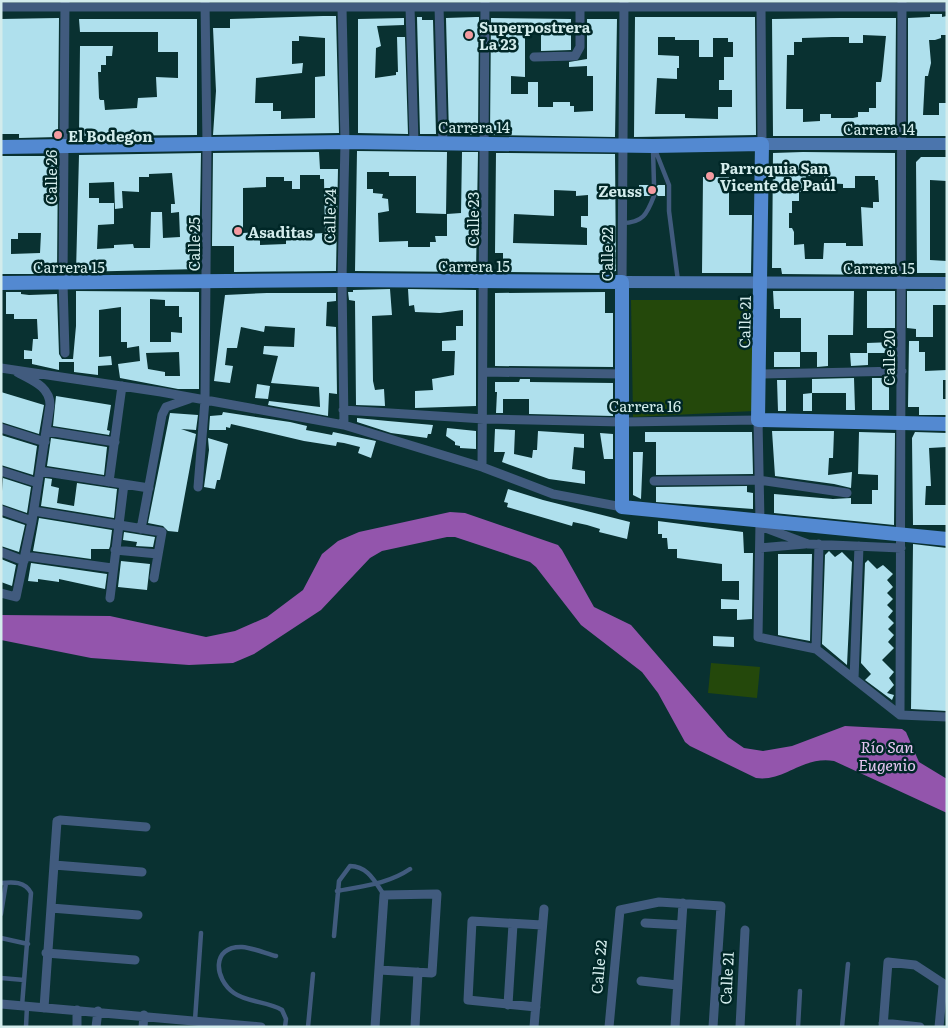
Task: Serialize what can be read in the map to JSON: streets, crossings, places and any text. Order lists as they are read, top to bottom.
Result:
{
  "streets": {
    "main road": [
      "Carrera 14",
      "Calle 22",
      "Carrera 15",
      "Calle 21",
      "Carrera 16"
    ],
    "street": [
      "Calle 26",
      "Calle 24",
      "Calle 23",
      "Calle 25",
      "Calle 20"
    ]
  },
  "crossings": [
    ["Carrera 14", "Calle 26"],
    ["Carrera 14", "Calle 24"],
    ["Carrera 14", "Calle 23"],
    ["Carrera 14", "Calle 25"],
    ["Carrera 14", "Calle 22"],
    ["Carrera 14", "Calle 21"],
    ["Carrera 14", "Calle 20"],
    ["Calle 26", "Carrera 15"],
    ["Calle 24", "Carrera 15"],
    ["Calle 24", "Carrera 16"],
    ["Calle 23", "Carrera 15"],
    ["Calle 23", "Carrera 16"],
    ["Calle 25", "Carrera 15"],
    ["Calle 22", "Carrera 15"],
    ["Calle 22", "Carrera 16"],
    ["Carrera 15", "Calle 21"],
    ["Carrera 15", "Calle 20"],
    ["Calle 21", "Carrera 16"],
    ["Calle 20", "Carrera 16"]
  ],
  "water": ["Río San Eugenio"],
  "places": [
    "Superpostrera La 23",
    "El Bodegon",
    "Parroquia San Vicente de Paúl",
    "Zeuss",
    "Asaditas"
  ]
}
